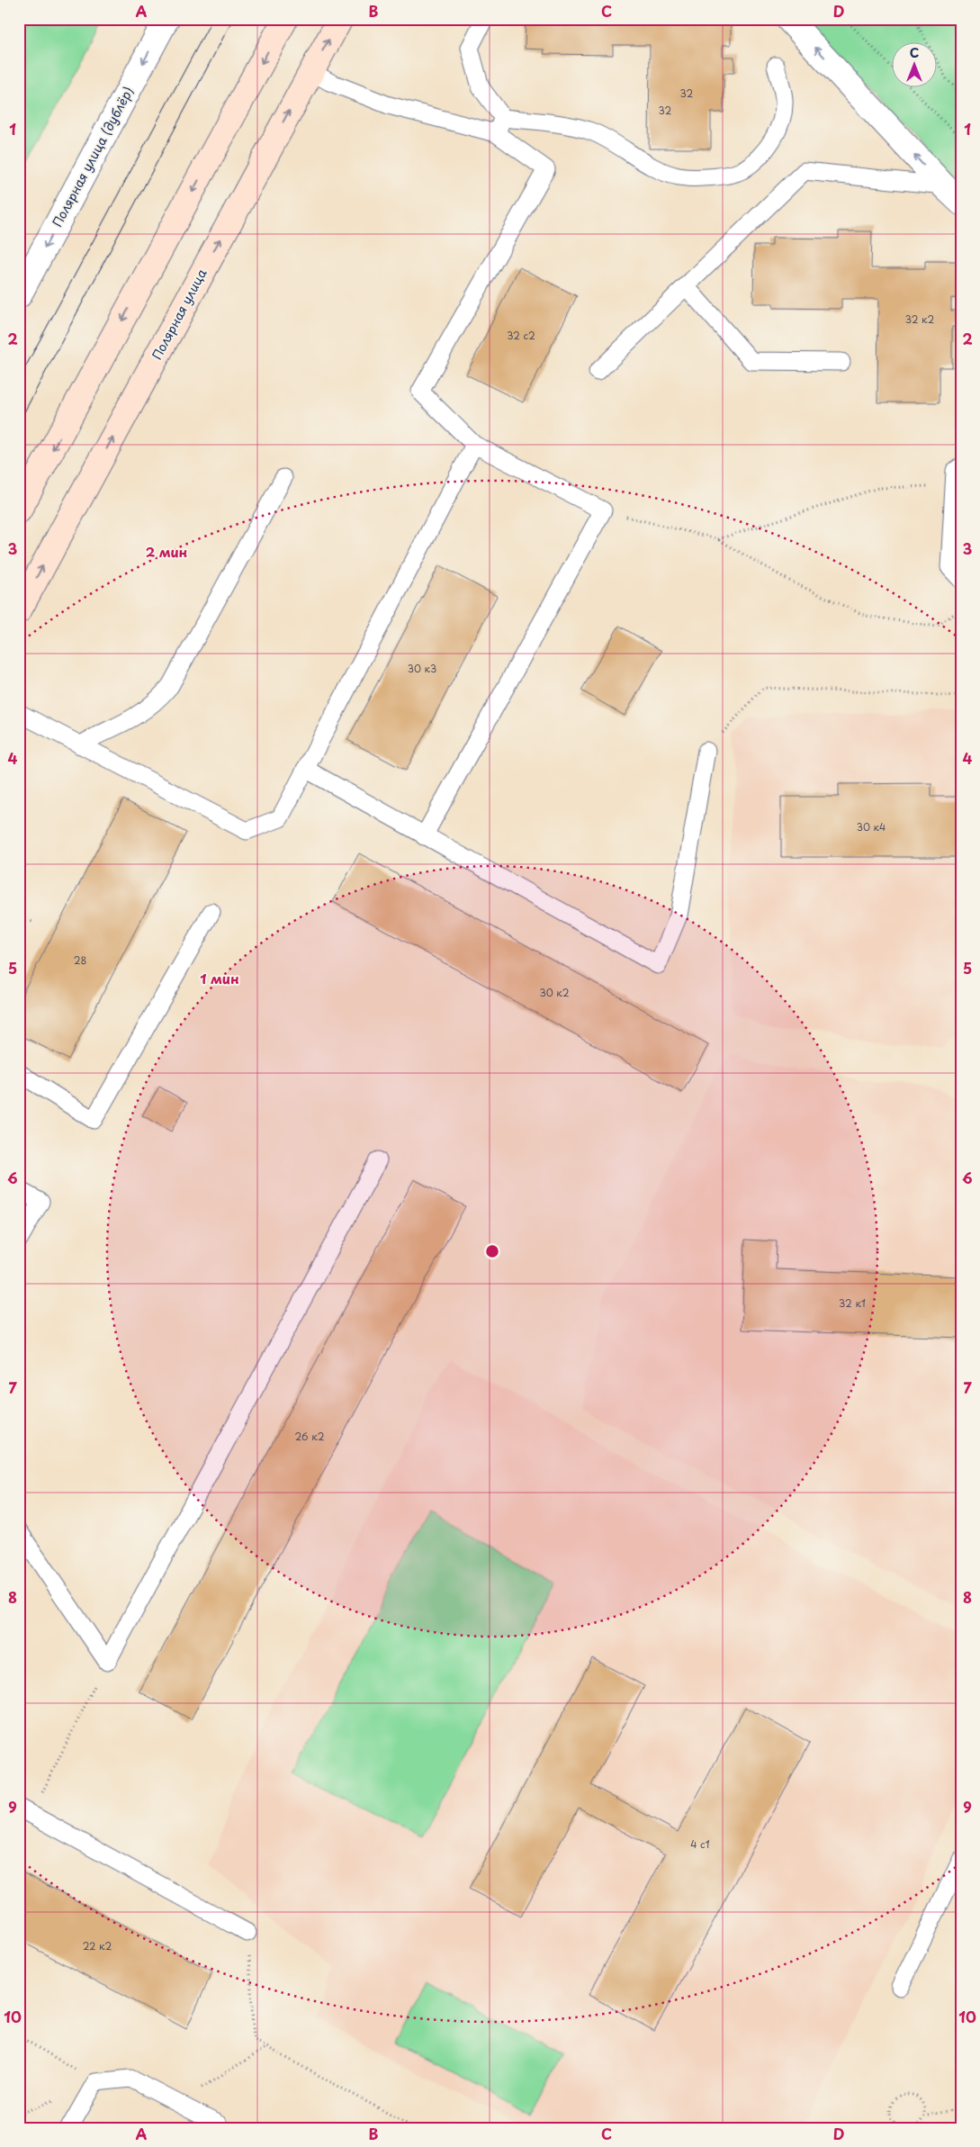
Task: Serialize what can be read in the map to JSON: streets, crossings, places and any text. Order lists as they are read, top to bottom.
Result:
{
  "streets": {
    "main road": ["Полярная улица"],
    "street": ["Полярная улица (дублёр)"]
  },
  "one_way": ["Полярная улица (дублёр)"],
  "house_numbers": [
    "32",
    "32",
    "32 к2",
    "32 с2",
    "30 к3",
    "30 к4",
    "28",
    "30 к2",
    "32 к1",
    "26 к2",
    "4 с1",
    "22 к2"
  ],
  "north": "top",
  "grid": {
    "columns": [
      "A",
      "B",
      "C",
      "D"
    ],
    "rows": [
      "1",
      "2",
      "3",
      "4",
      "5",
      "6",
      "7",
      "8",
      "9",
      "10"
    ]
  },
  "rings": ["2 мин", "1 мин"]
}
